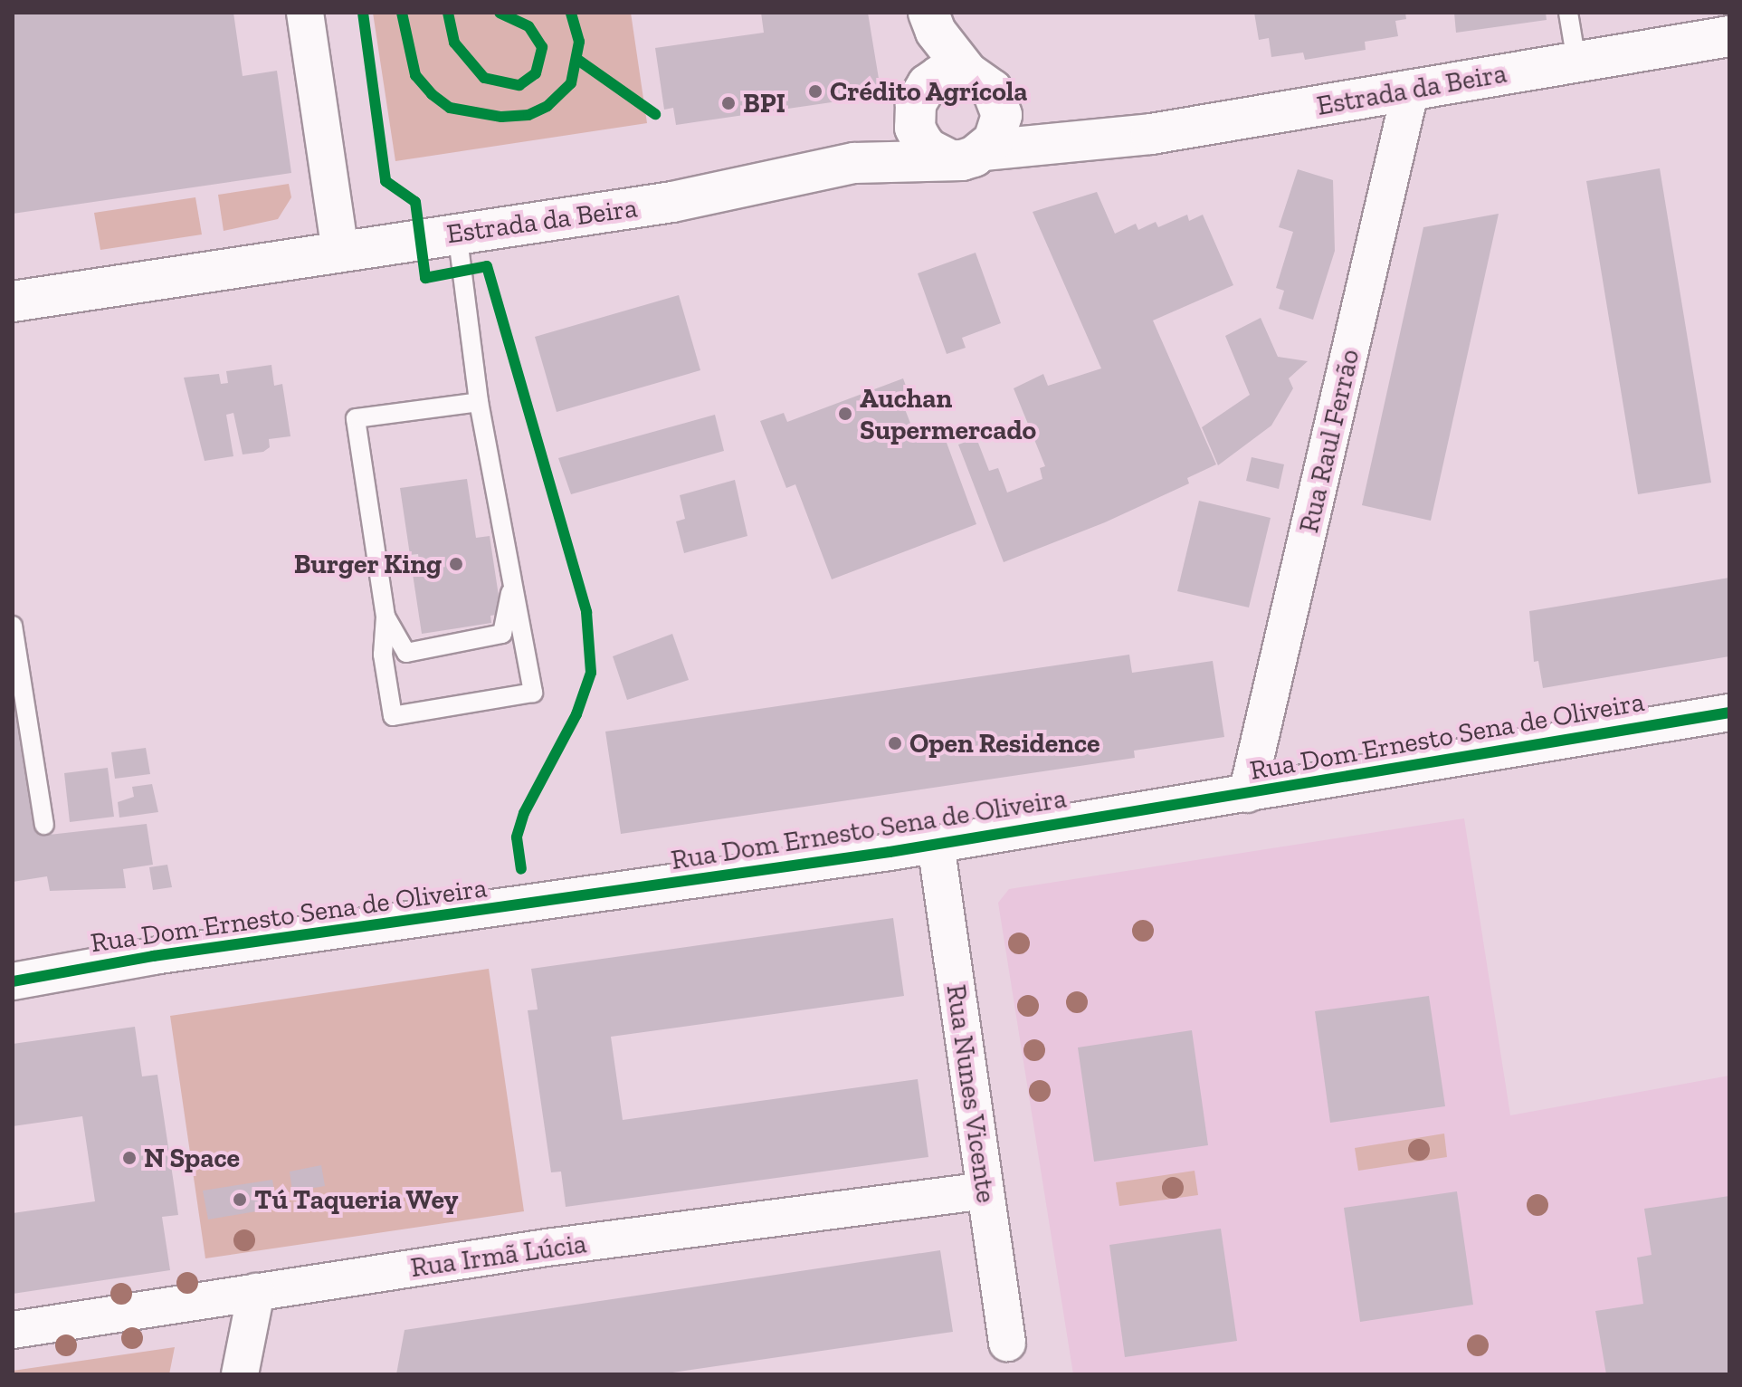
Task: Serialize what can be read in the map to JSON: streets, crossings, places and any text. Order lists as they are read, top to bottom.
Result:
{
  "streets": {
    "main road": ["Estrada da Beira"],
    "street": [
      "Rua Raul Ferrão",
      "Rua Dom Ernesto Sena de Oliveira",
      "Rua Nunes Vicente",
      "Rua Irmã Lúcia"
    ]
  },
  "crossings": [
    ["Estrada da Beira", "Rua Raul Ferrão"],
    ["Rua Raul Ferrão", "Rua Dom Ernesto Sena de Oliveira"],
    ["Rua Dom Ernesto Sena de Oliveira", "Rua Nunes Vicente"],
    ["Rua Nunes Vicente", "Rua Irmã Lúcia"]
  ],
  "places": [
    "Crédito Agrícola",
    "BPI",
    "Auchan Supermercado",
    "Burger King",
    "Open Residence",
    "N Space",
    "Tú Taqueria Wey"
  ]
}
